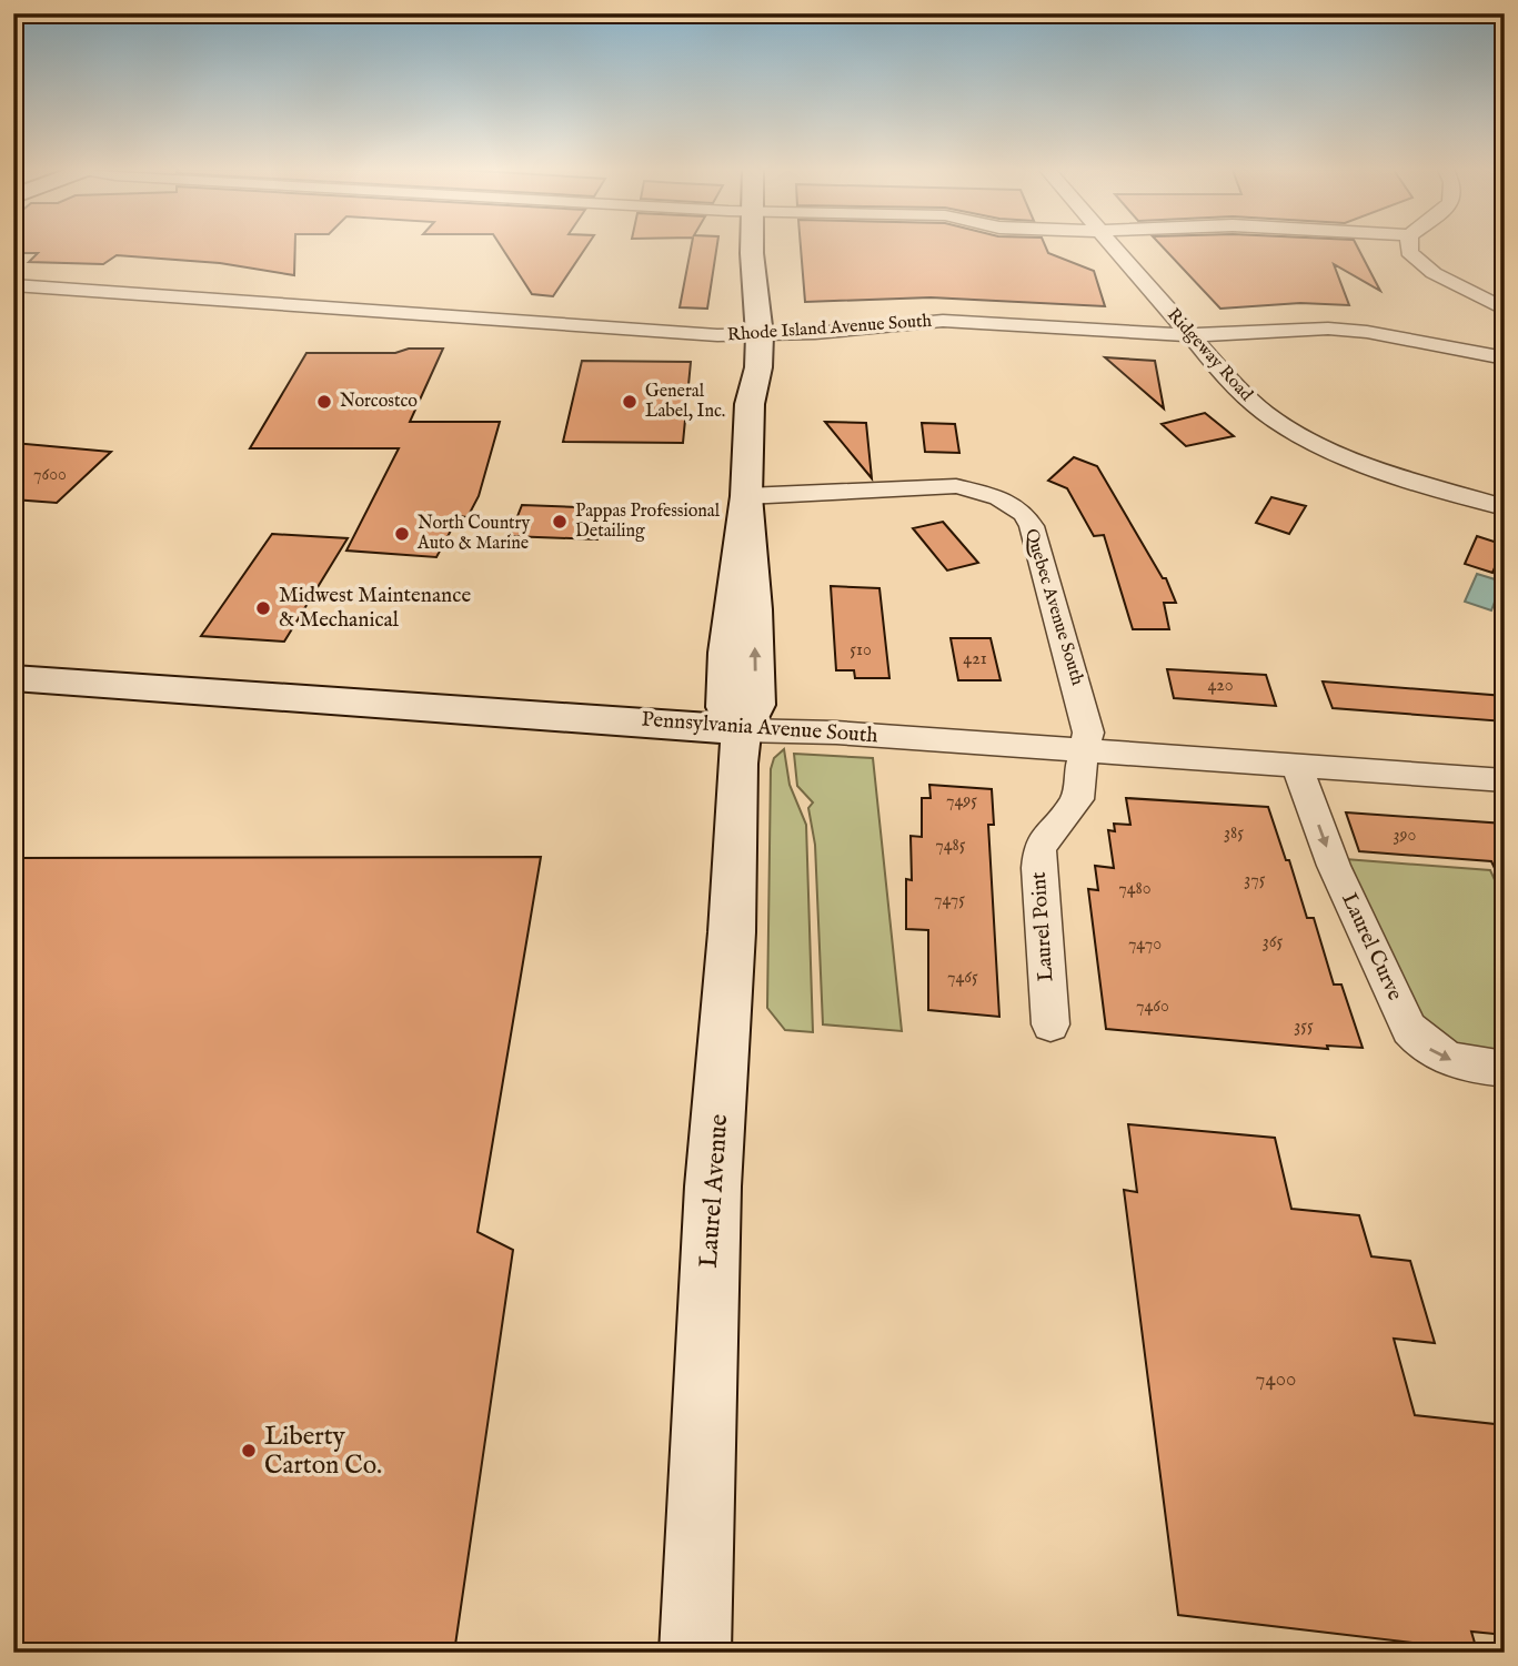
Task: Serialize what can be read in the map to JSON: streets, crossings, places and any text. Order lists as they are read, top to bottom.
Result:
{
  "streets": {
    "street": [
      "Rhode Island Avenue South",
      "Ridgeway Road",
      "Quebec Avenue South",
      "Pennsylvania Avenue South",
      "Laurel Point",
      "Laurel Curve",
      "Laurel Avenue"
    ]
  },
  "crossings": [
    ["Rhode Island Avenue South", "Ridgeway Road"],
    ["Rhode Island Avenue South", "Laurel Avenue"],
    ["Quebec Avenue South", "Pennsylvania Avenue South"],
    ["Quebec Avenue South", "Laurel Point"],
    ["Quebec Avenue South", "Laurel Avenue"],
    ["Pennsylvania Avenue South", "Laurel Point"],
    ["Pennsylvania Avenue South", "Laurel Curve"],
    ["Pennsylvania Avenue South", "Laurel Avenue"]
  ],
  "one_way": ["Laurel Curve"],
  "places": [
    "Norcostco",
    "General Label, Inc.",
    "Pappas Professional Detailing",
    "North Country Auto & Marine",
    "Midwest Maintenance & Mechanical",
    "Liberty Carton Co."
  ],
  "house_numbers": [
    "7600",
    "510",
    "421",
    "420",
    "7495",
    "385",
    "390",
    "7485",
    "375",
    "7480",
    "7475",
    "365",
    "7470",
    "7465",
    "7460",
    "355",
    "7400"
  ]
}
